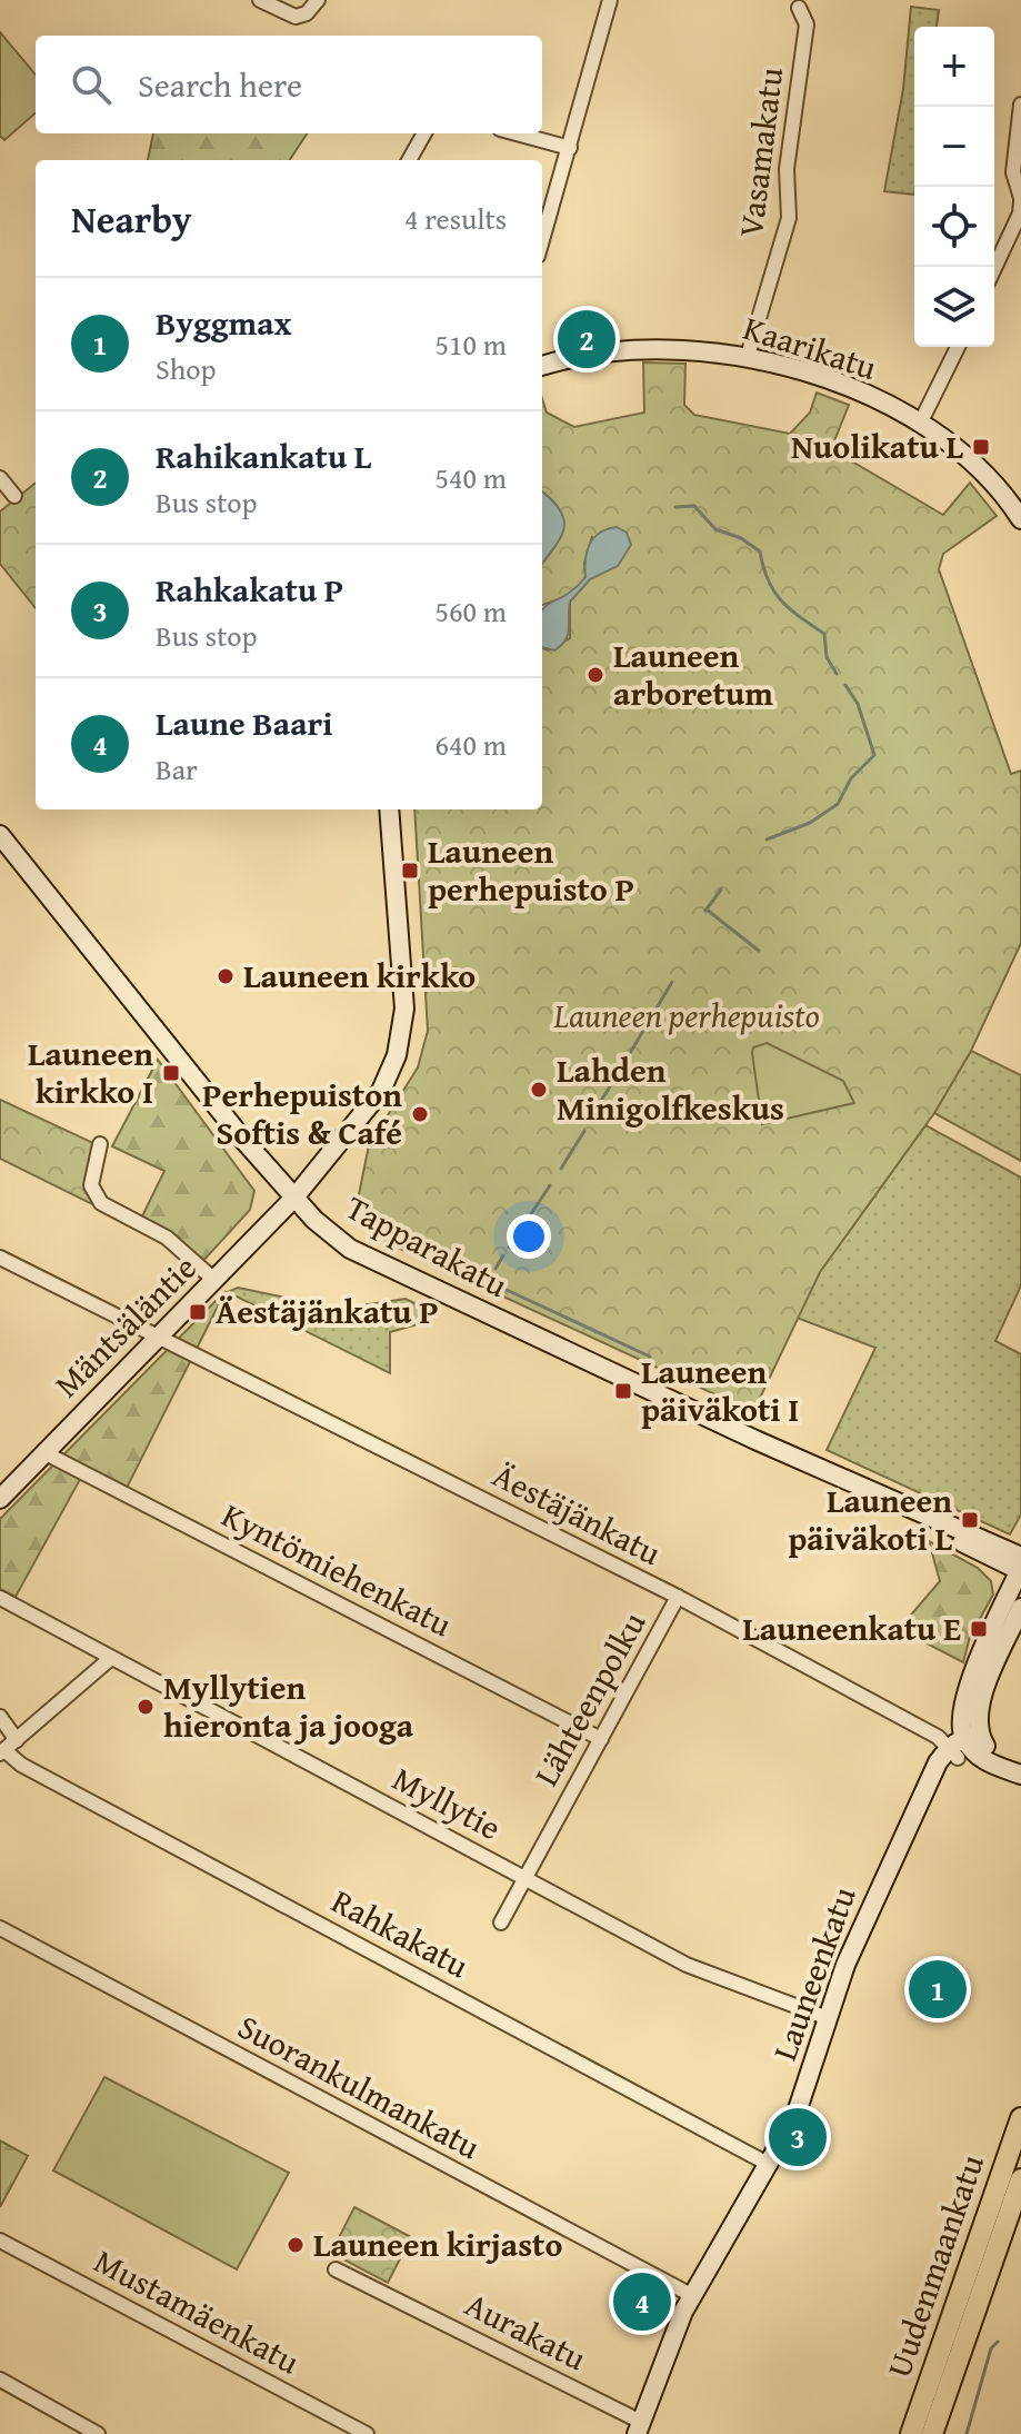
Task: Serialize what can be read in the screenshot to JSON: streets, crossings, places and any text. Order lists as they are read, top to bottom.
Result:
{
  "streets": {
    "main road": ["Uudenmaankatu"],
    "street": [
      "Vasamakatu",
      "Kaarikatu",
      "Tapparakatu",
      "Mäntsäläntie",
      "Äestäjänkatu",
      "Kyntömiehenkatu",
      "Lähteenpolku",
      "Myllytie",
      "Rahkakatu",
      "Launeenkatu",
      "Suorankulmankatu",
      "Mustamäenkatu",
      "Aurakatu"
    ]
  },
  "crossings": [
    ["Vasamakatu", "Kaarikatu"],
    ["Tapparakatu", "Mäntsäläntie"],
    ["Tapparakatu", "Launeenkatu"],
    ["Mäntsäläntie", "Äestäjänkatu"],
    ["Mäntsäläntie", "Kyntömiehenkatu"],
    ["Äestäjänkatu", "Lähteenpolku"],
    ["Äestäjänkatu", "Launeenkatu"],
    ["Kyntömiehenkatu", "Lähteenpolku"],
    ["Lähteenpolku", "Myllytie"],
    ["Myllytie", "Launeenkatu"],
    ["Rahkakatu", "Launeenkatu"],
    ["Launeenkatu", "Suorankulmankatu"],
    ["Launeenkatu", "Aurakatu"]
  ],
  "parks": ["Launeen perhepuisto"],
  "places": {
    "transit": [
      "Nuolikatu L",
      "Launeen perhepuisto P",
      "Launeen kirkko I",
      "Äestäjänkatu P",
      "Launeen päiväkoti I",
      "Launeen päiväkoti L",
      "Launeenkatu E"
    ],
    "other": [
      "Launeen arboretum",
      "Launeen kirkko",
      "Lahden Minigolfkeskus",
      "Perhepuiston Softis & Café",
      "Myllytien hieronta ja jooga",
      "Launeen kirjasto"
    ]
  },
  "page": {
    "map_buttons": ["+", "−"],
    "search": "Search here",
    "heading": ["Nearby", "4 results"],
    "list": [
      {
        "mark": "1",
        "name": "Byggmax",
        "note": "Shop",
        "value": "510 m"
      },
      {
        "mark": "2",
        "name": "Rahikankatu L",
        "note": "Bus stop",
        "value": "540 m"
      },
      {
        "mark": "3",
        "name": "Rahkakatu P",
        "note": "Bus stop",
        "value": "560 m"
      },
      {
        "mark": "4",
        "name": "Laune Baari",
        "note": "Bar",
        "value": "640 m"
      }
    ],
    "pins": [
      "2",
      "1",
      "3",
      "4"
    ]
  }
}
